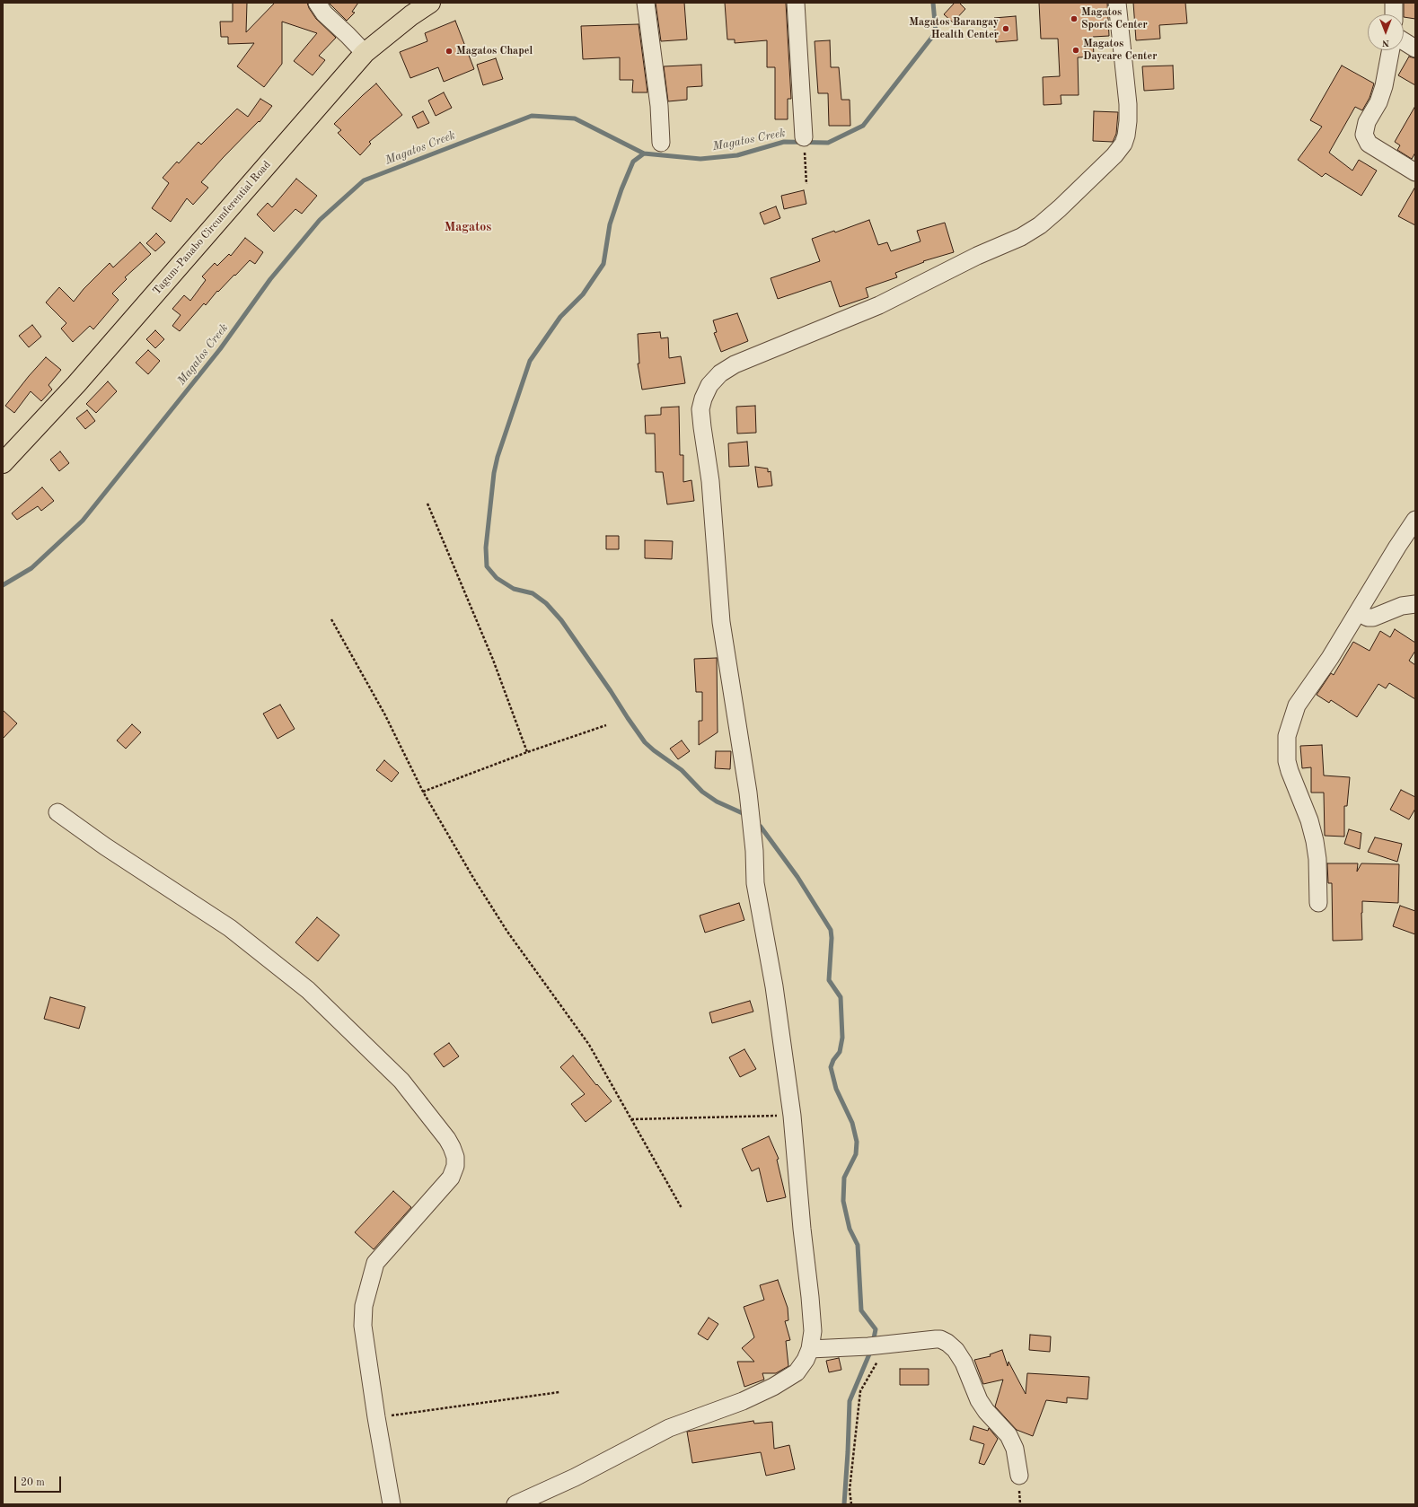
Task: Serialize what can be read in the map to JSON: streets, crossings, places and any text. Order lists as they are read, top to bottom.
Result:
{
  "streets": {
    "highway": ["Tagum-Panabo Circumferential Road"]
  },
  "districts": ["Magatos"],
  "water": ["Magatos Creek"],
  "places": [
    "Magatos Sports Center",
    "Magatos Barangay Health Center",
    "Magatos Daycare Center",
    "Magatos Chapel"
  ],
  "scale_bar": "20 m",
  "north": "bottom"
}
